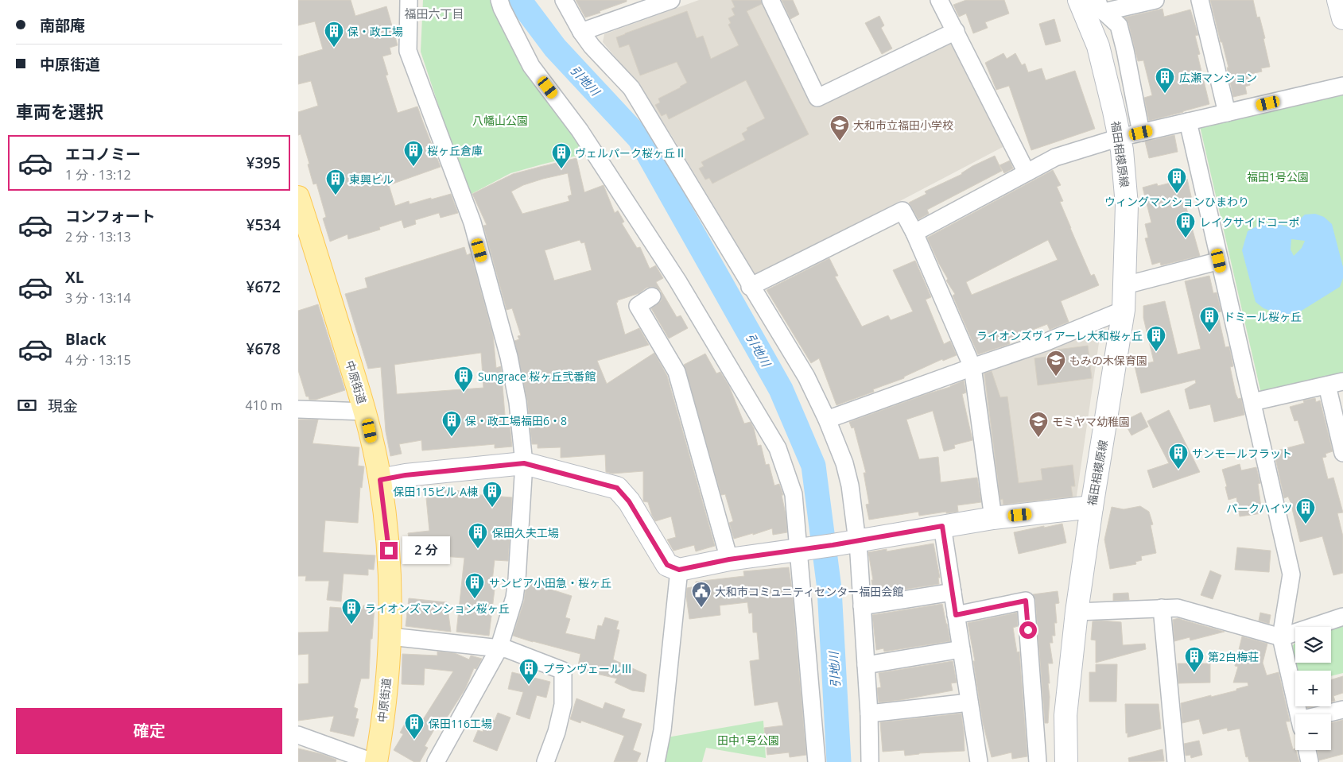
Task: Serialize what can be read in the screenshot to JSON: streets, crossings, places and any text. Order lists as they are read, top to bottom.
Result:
{
  "streets": {
    "main road": ["中原街道"],
    "street": ["福田相模原線"]
  },
  "districts": ["福田六丁目"],
  "water": ["引地川"],
  "parks": ["八幡山公園", "福田1号公園", "田中1号公園"],
  "places": {
    "building": [
      "保・政工場",
      "広瀬マンション",
      "桜ヶ丘倉庫",
      "ヴェルパーク桜ヶ丘Ⅱ",
      "ウィングマンションひまわり",
      "東興ビル",
      "レイクサイドコーポ",
      "ドミール桜ヶ丘",
      "ライオンズヴィアーレ大和桜ヶ丘",
      "Sungrace 桜ヶ丘弐番館",
      "保・政工場福田6・8",
      "サンモールフラット",
      "保田115ビル A棟",
      "パークハイツ",
      "保田久夫工場",
      "サンピア小田急・桜ヶ丘",
      "ライオンズマンション桜ヶ丘",
      "第2白梅荘",
      "プランヴェールⅢ",
      "保田116工場"
    ],
    "school or university": ["大和市立福田小学校", "もみの木保育園", "モミヤマ幼稚園"],
    "public building": ["大和市コミュニティセンター福田会館"]
  },
  "page": {
    "banner": ["南部庵", "中原街道"],
    "heading": "車両を選択",
    "list": [
      {
        "name": "エコノミー",
        "note": "1 分 · 13:12",
        "value": "¥395"
      },
      {
        "name": "コンフォート",
        "note": "2 分 · 13:13",
        "value": "¥534"
      },
      {
        "name": "XL",
        "note": "3 分 · 13:14",
        "value": "¥672"
      },
      {
        "name": "Black",
        "note": "4 分 · 13:15",
        "value": "¥678"
      }
    ],
    "pay": ["現金", "410 m"],
    "bubble": "2 分",
    "map_buttons": ["+", "−"],
    "buttons": "確定"
  }
}
